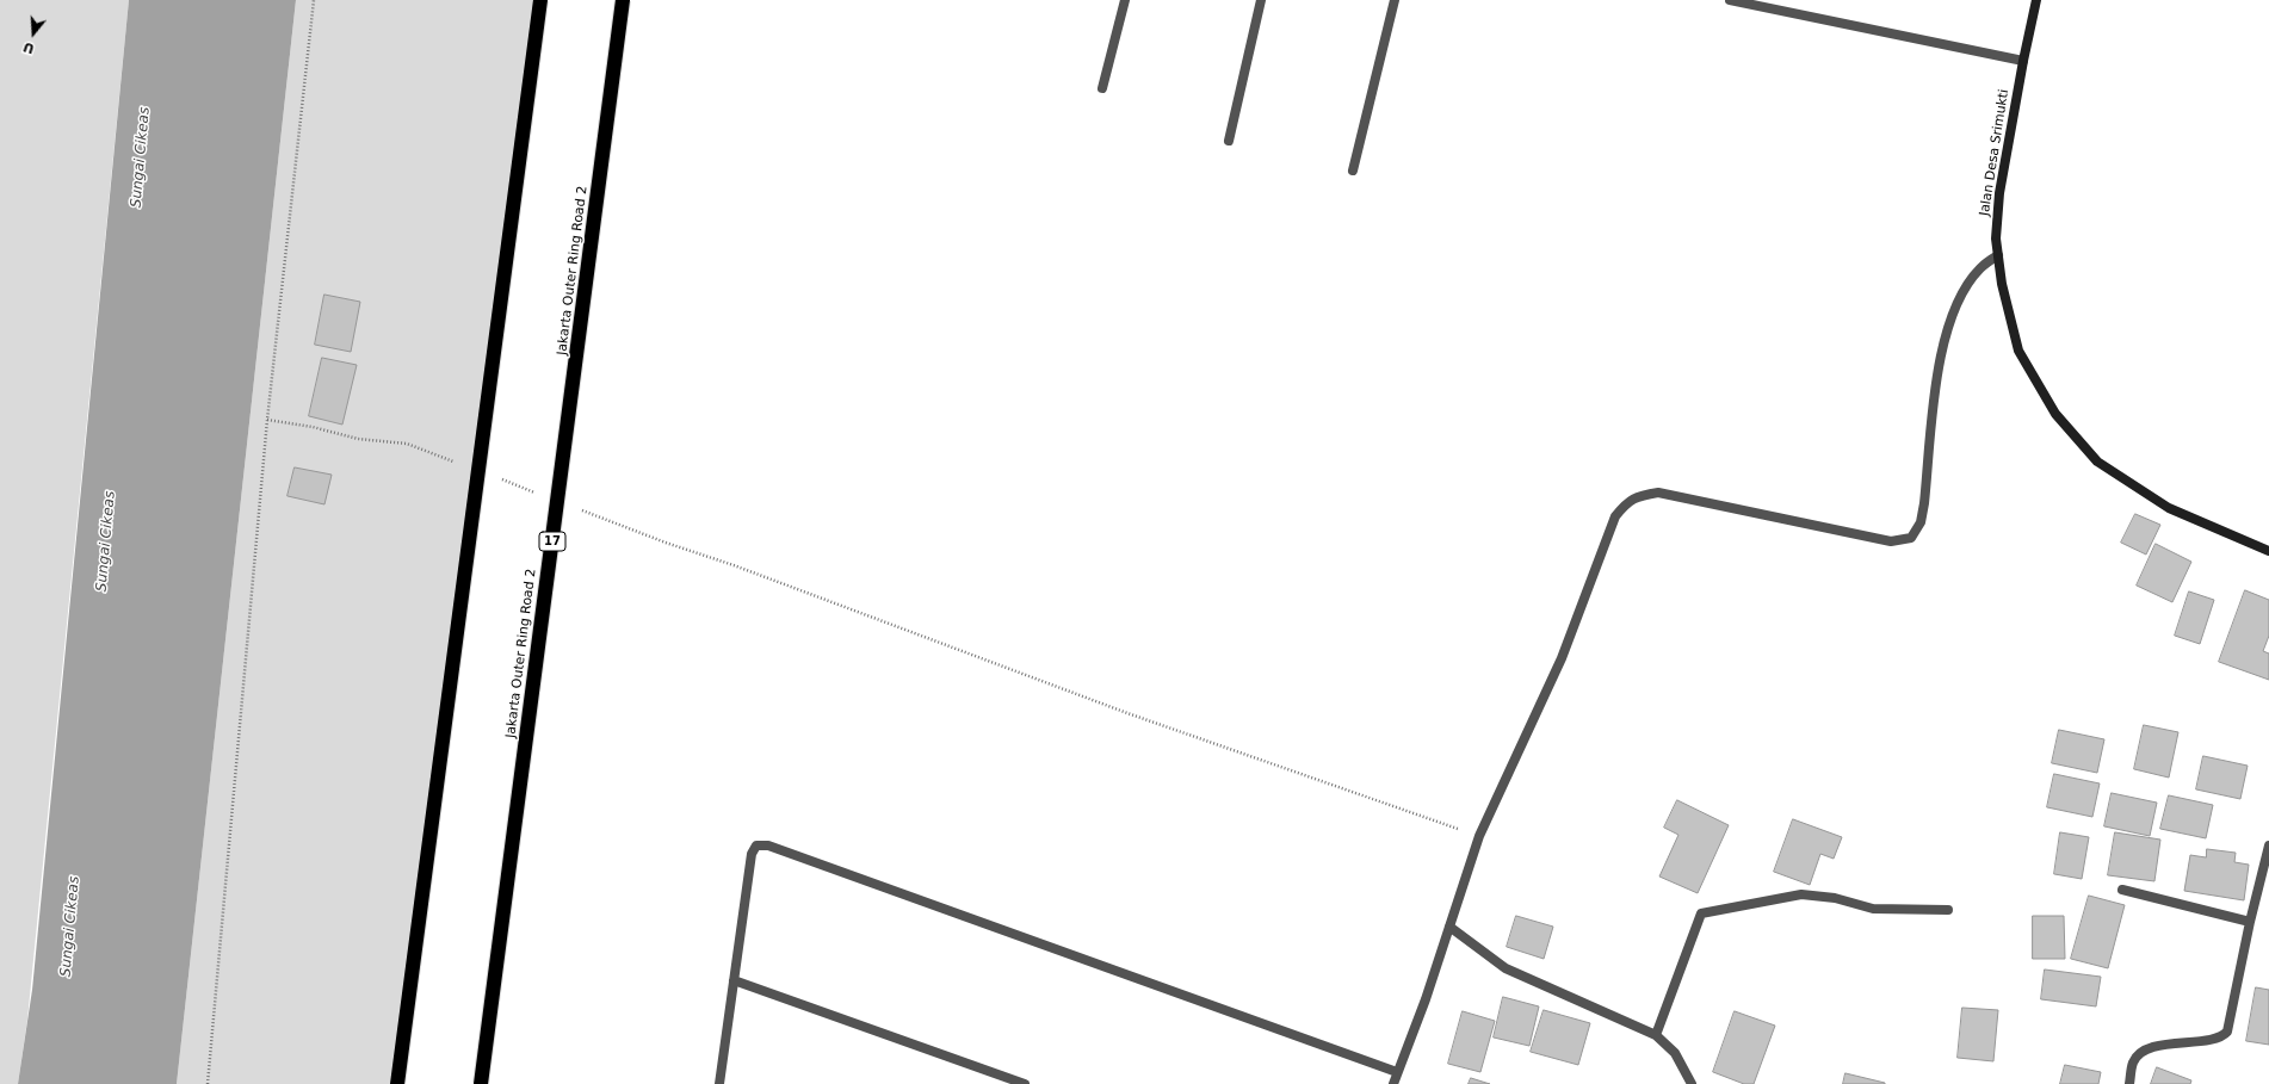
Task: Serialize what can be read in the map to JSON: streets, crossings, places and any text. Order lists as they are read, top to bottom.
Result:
{
  "streets": {
    "highway": ["Jakarta Outer Ring Road 2", "17"],
    "street": ["Jalan Desa Srimukti"]
  },
  "water": ["Sungai Cikeas"],
  "north": "bottom"
}
